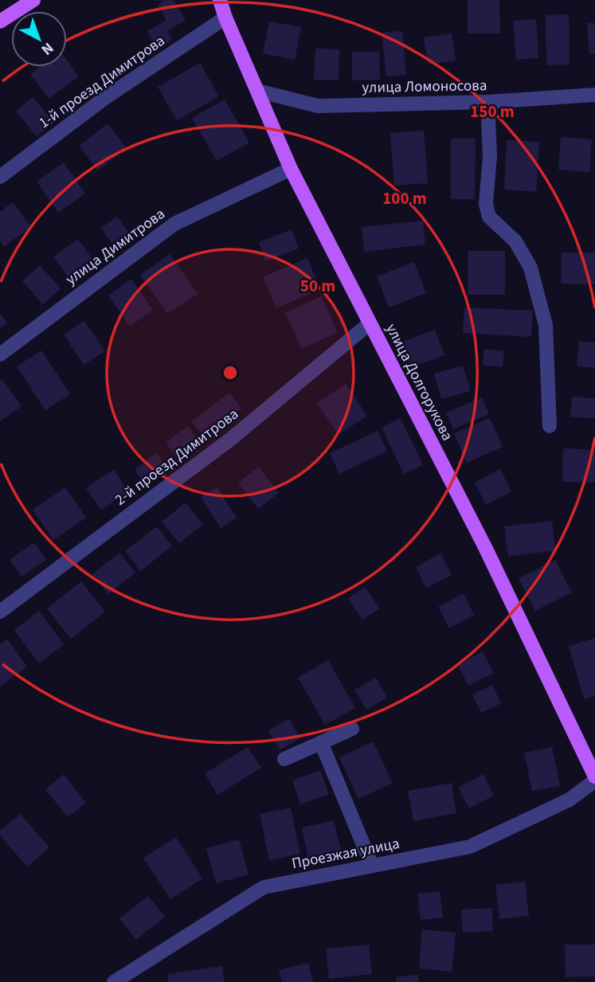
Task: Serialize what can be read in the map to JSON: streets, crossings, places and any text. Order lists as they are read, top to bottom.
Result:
{
  "streets": {
    "main road": ["улица Долгорукова"],
    "street": [
      "1-й проезд Димитрова",
      "улица Ломоносова",
      "улица Димитрова",
      "2-й проезд Димитрова",
      "Проезжая улица"
    ]
  },
  "crossings": [
    ["1-й проезд Димитрова", "улица Долгорукова"],
    ["улица Ломоносова", "улица Долгорукова"],
    ["улица Димитрова", "улица Долгорукова"],
    ["улица Долгорукова", "2-й проезд Димитрова"]
  ],
  "north": "bottom right",
  "rings": ["150 m", "100 m", "50 m"]
}
